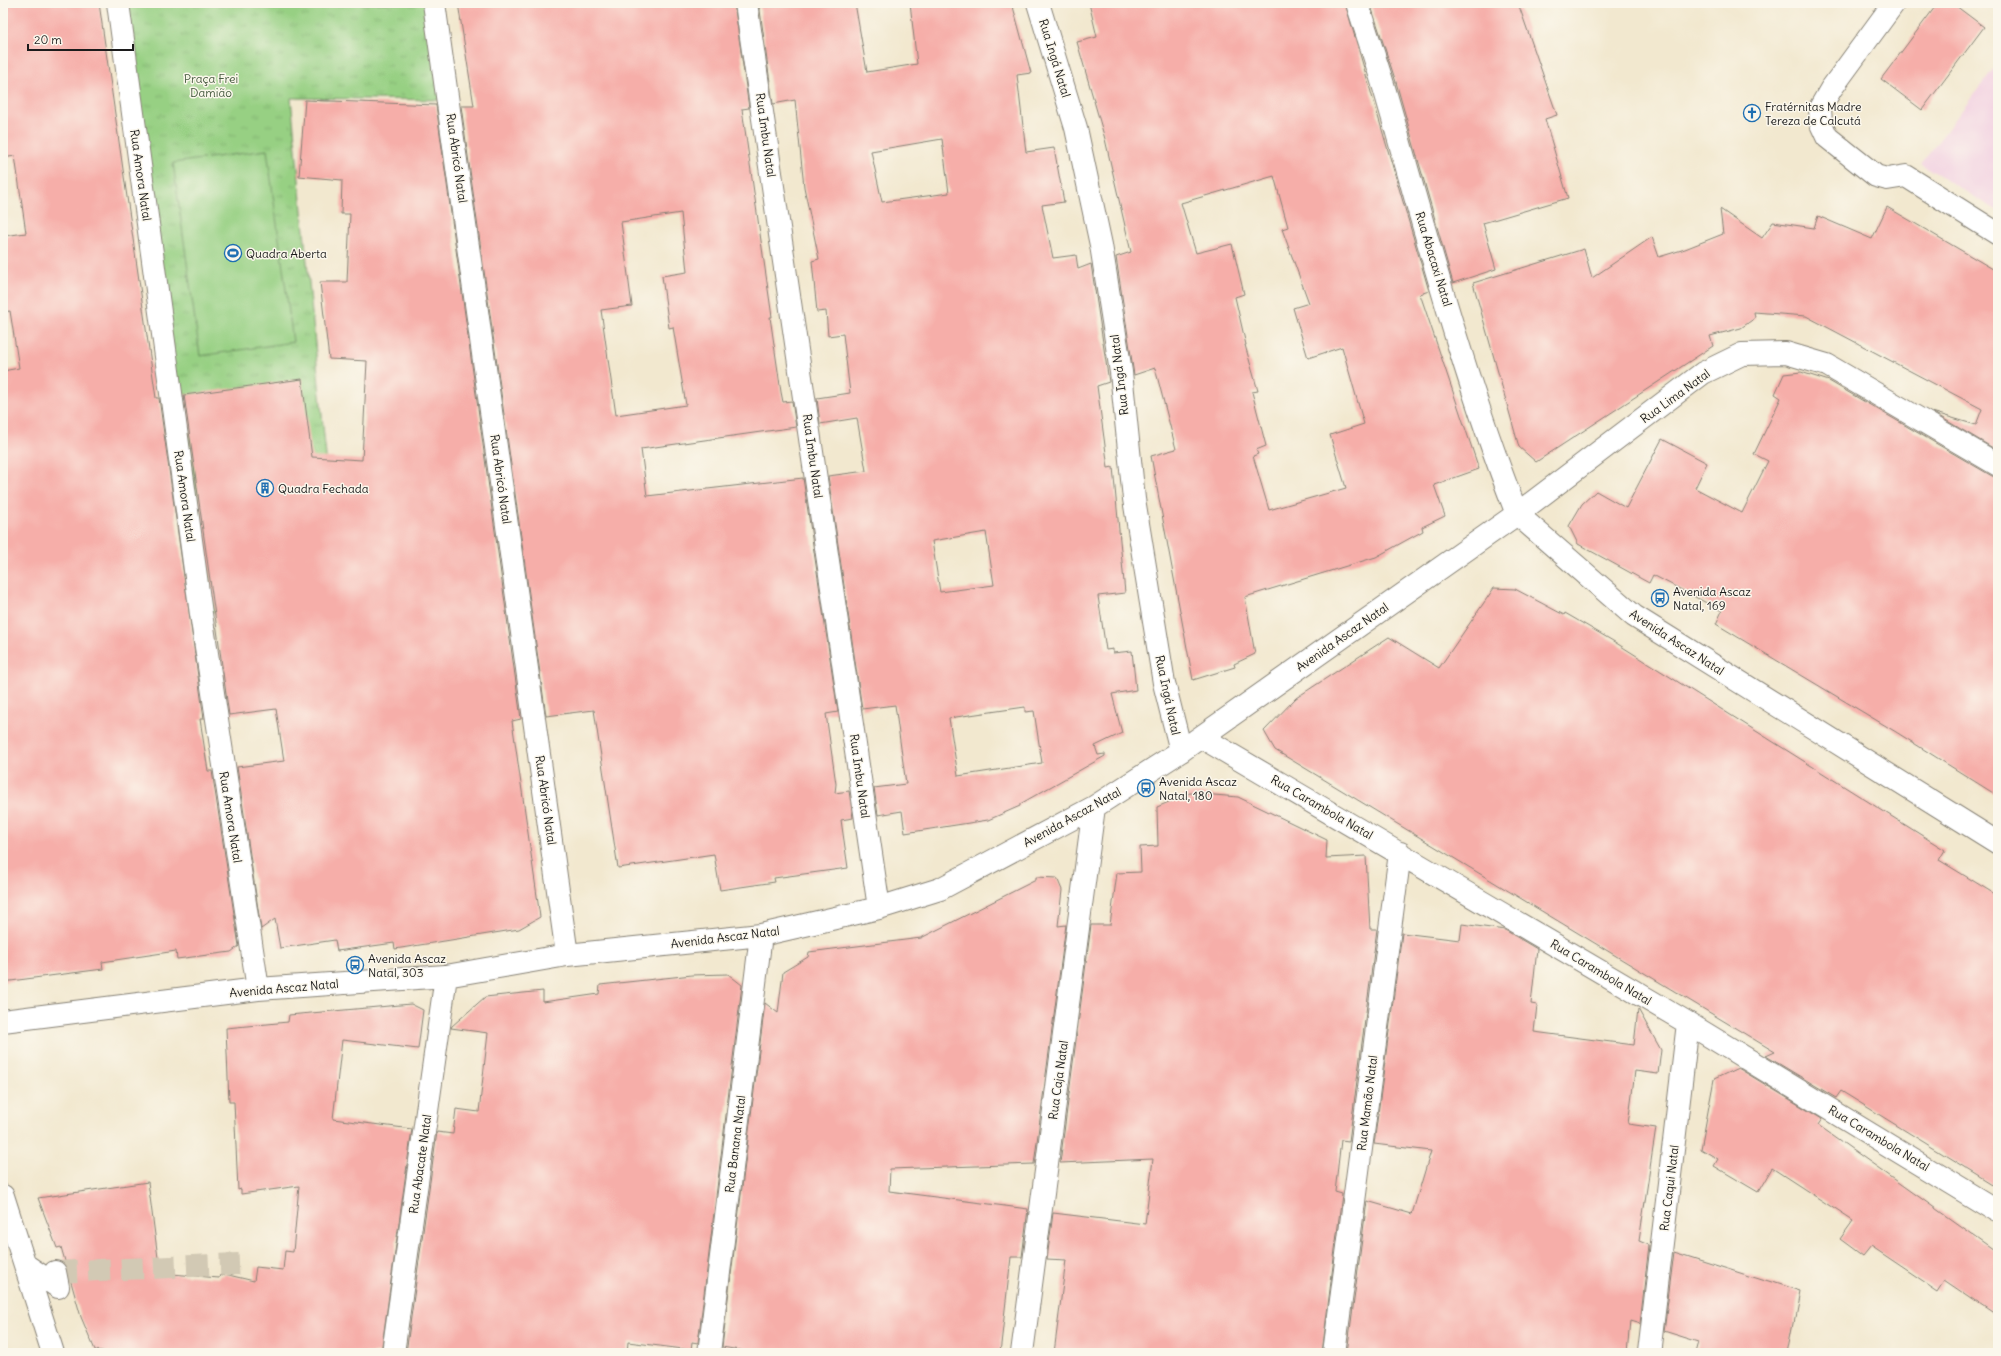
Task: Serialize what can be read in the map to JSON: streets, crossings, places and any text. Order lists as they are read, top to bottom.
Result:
{
  "streets": {
    "street": [
      "Rua Ingá Natal",
      "Rua Imbu Natal",
      "Rua Abricó Natal",
      "Rua Amora Natal",
      "Rua Abacaxi Natal",
      "Rua Lima Natal",
      "Avenida Ascaz Natal",
      "Rua Carambola Natal",
      "Rua Caja Natal",
      "Rua Mamão Natal",
      "Rua Banana Natal",
      "Rua Abacate Natal",
      "Rua Caqui Natal"
    ]
  },
  "crossings": [
    ["Rua Ingá Natal", "Avenida Ascaz Natal"],
    ["Rua Imbu Natal", "Avenida Ascaz Natal"],
    ["Rua Abricó Natal", "Avenida Ascaz Natal"],
    ["Rua Amora Natal", "Avenida Ascaz Natal"],
    ["Rua Abacaxi Natal", "Rua Lima Natal"],
    ["Rua Abacaxi Natal", "Avenida Ascaz Natal"],
    ["Rua Lima Natal", "Avenida Ascaz Natal"],
    ["Avenida Ascaz Natal", "Rua Carambola Natal"],
    ["Avenida Ascaz Natal", "Rua Caja Natal"],
    ["Avenida Ascaz Natal", "Rua Banana Natal"],
    ["Avenida Ascaz Natal", "Rua Abacate Natal"],
    ["Rua Carambola Natal", "Rua Mamão Natal"],
    ["Rua Carambola Natal", "Rua Caqui Natal"]
  ],
  "parks": ["Praça Frei Damião"],
  "places": {
    "church": ["Fratérnitas Madre Tereza de Calcutá"],
    "sports": ["Quadra Aberta"],
    "building": ["Quadra Fechada"],
    "bus stop": ["Avenida Ascaz Natal, 169", "Avenida Ascaz Natal, 180", "Avenida Ascaz Natal, 303"]
  },
  "scale_bar": "20 m"
}
